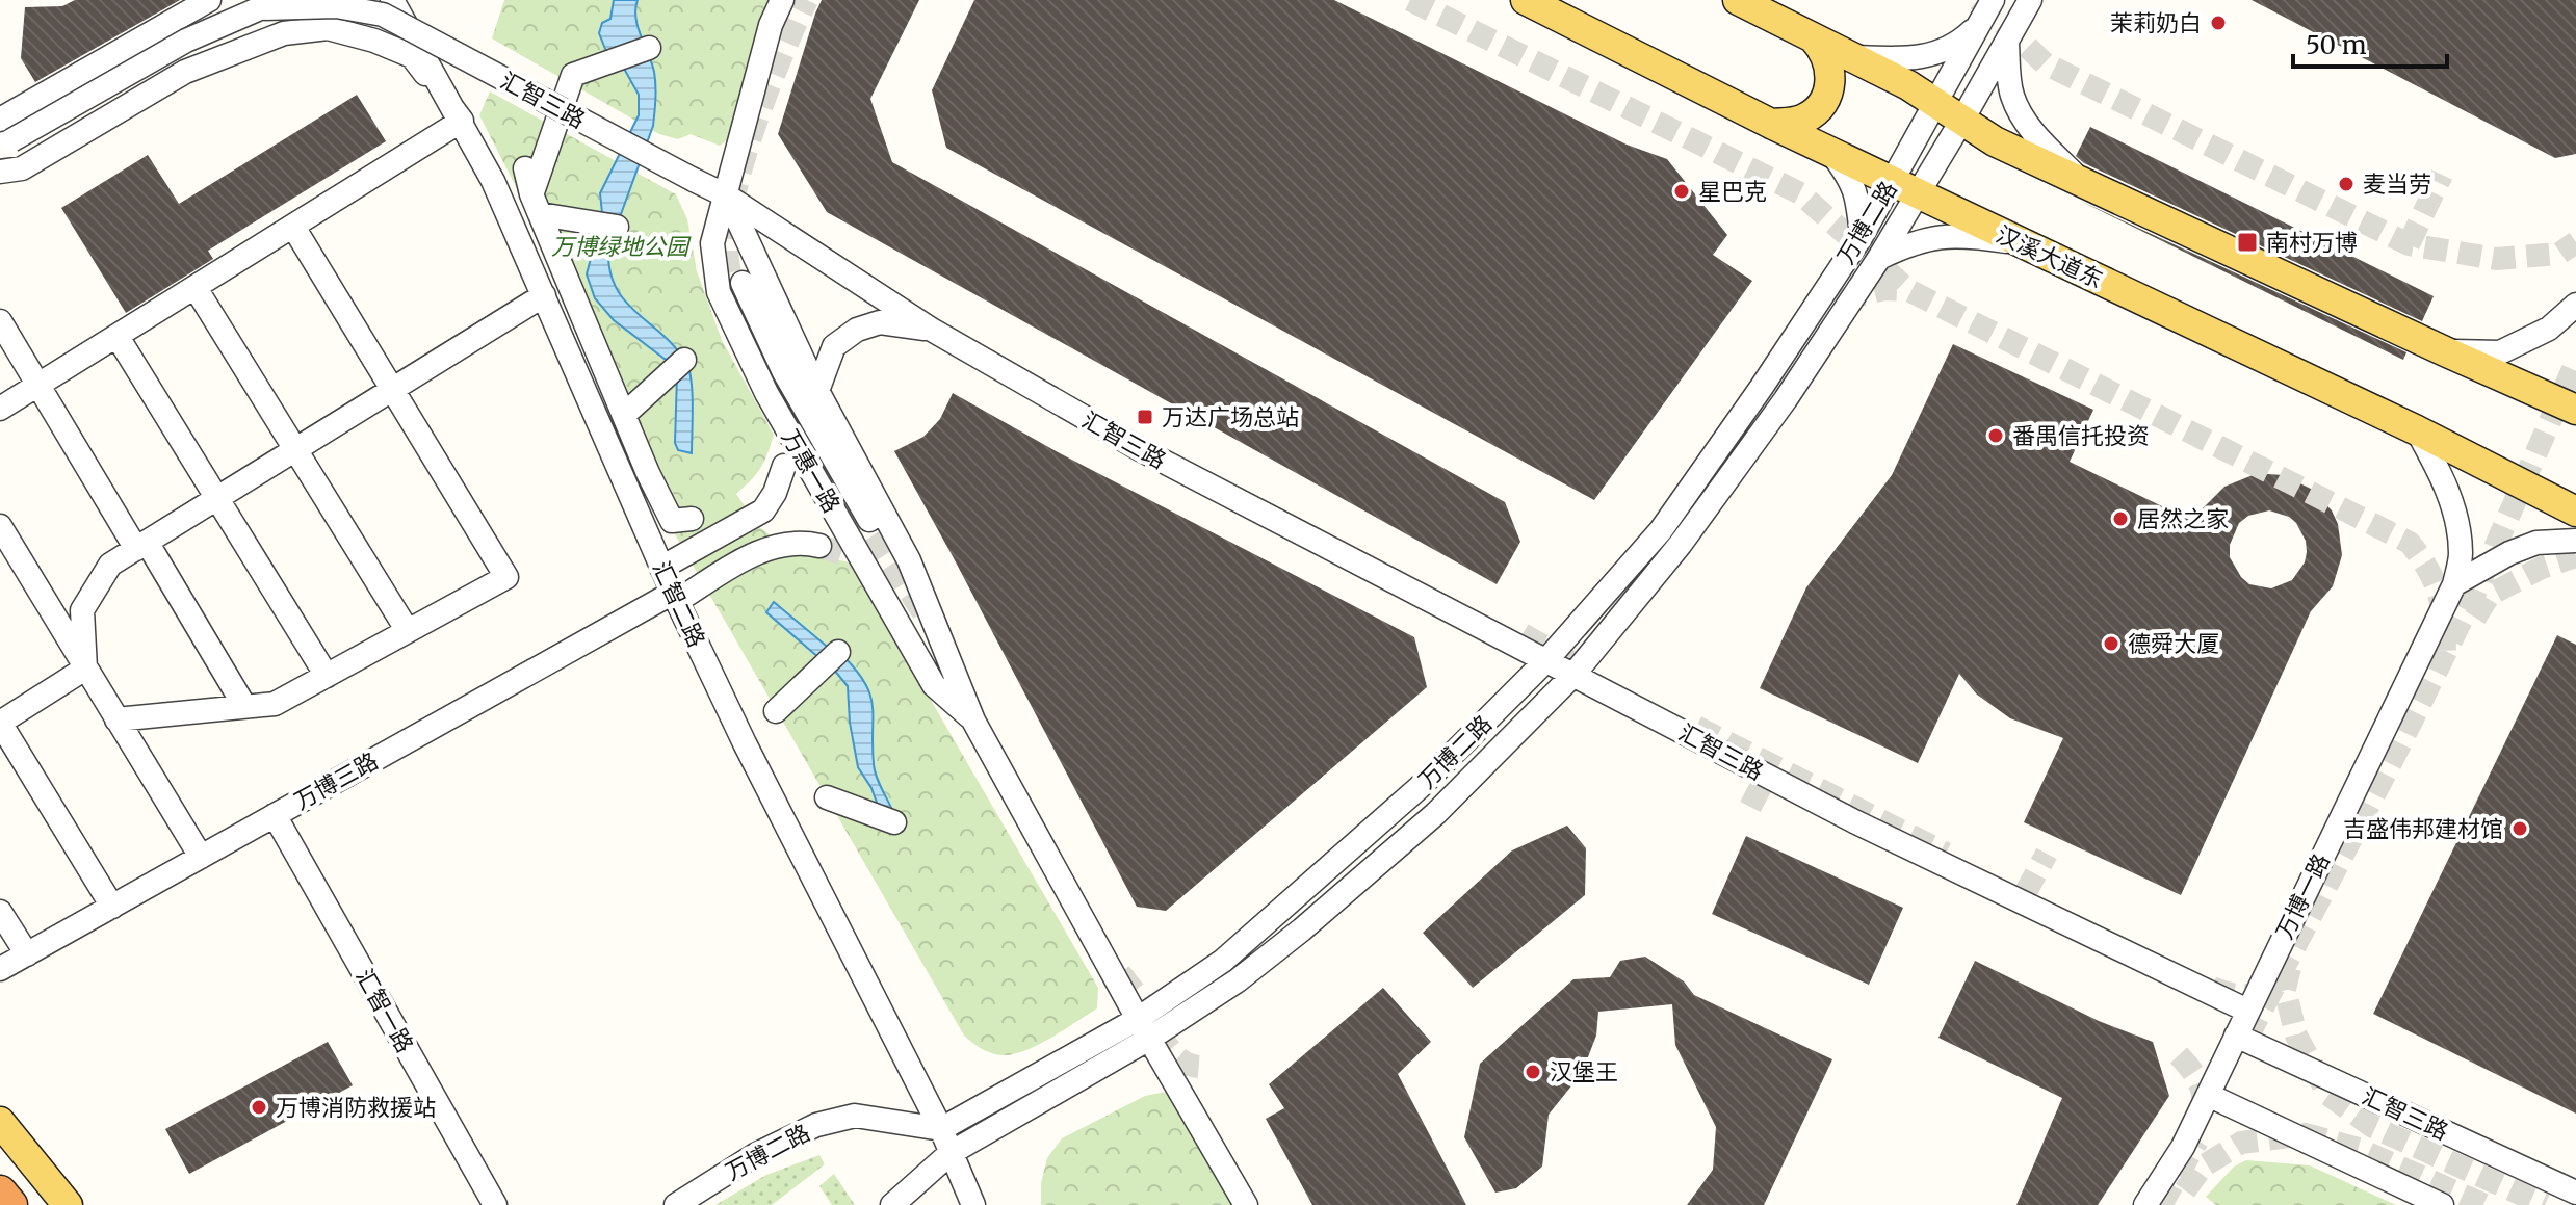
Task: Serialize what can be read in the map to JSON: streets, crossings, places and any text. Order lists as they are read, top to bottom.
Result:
{
  "streets": {
    "main road": ["汉溪大道东"],
    "street": [
      "汇智三路",
      "万博二路",
      "万惠一路",
      "汇智二路",
      "万博三路",
      "万博一路",
      "汇智一路"
    ]
  },
  "crossings": [
    ["汇智三路", "万博二路"],
    ["汇智三路", "万惠一路"],
    ["汇智三路", "万博一路"],
    ["万博二路", "汉溪大道东"],
    ["万博二路", "万惠一路"],
    ["万博二路", "汇智二路"],
    ["汉溪大道东", "万博一路"],
    ["汇智二路", "万博三路"],
    ["万博三路", "汇智一路"]
  ],
  "parks": ["万博绿地公园"],
  "places": {
    "other": [
      "茉莉奶白",
      "麦当劳",
      "星巴克",
      "番禺信托投资",
      "居然之家",
      "德舜大厦",
      "吉盛伟邦建材馆",
      "汉堡王",
      "万博消防救援站"
    ],
    "transit": ["南村万博", "万达广场总站"]
  },
  "scale_bar": "50 m"
}
